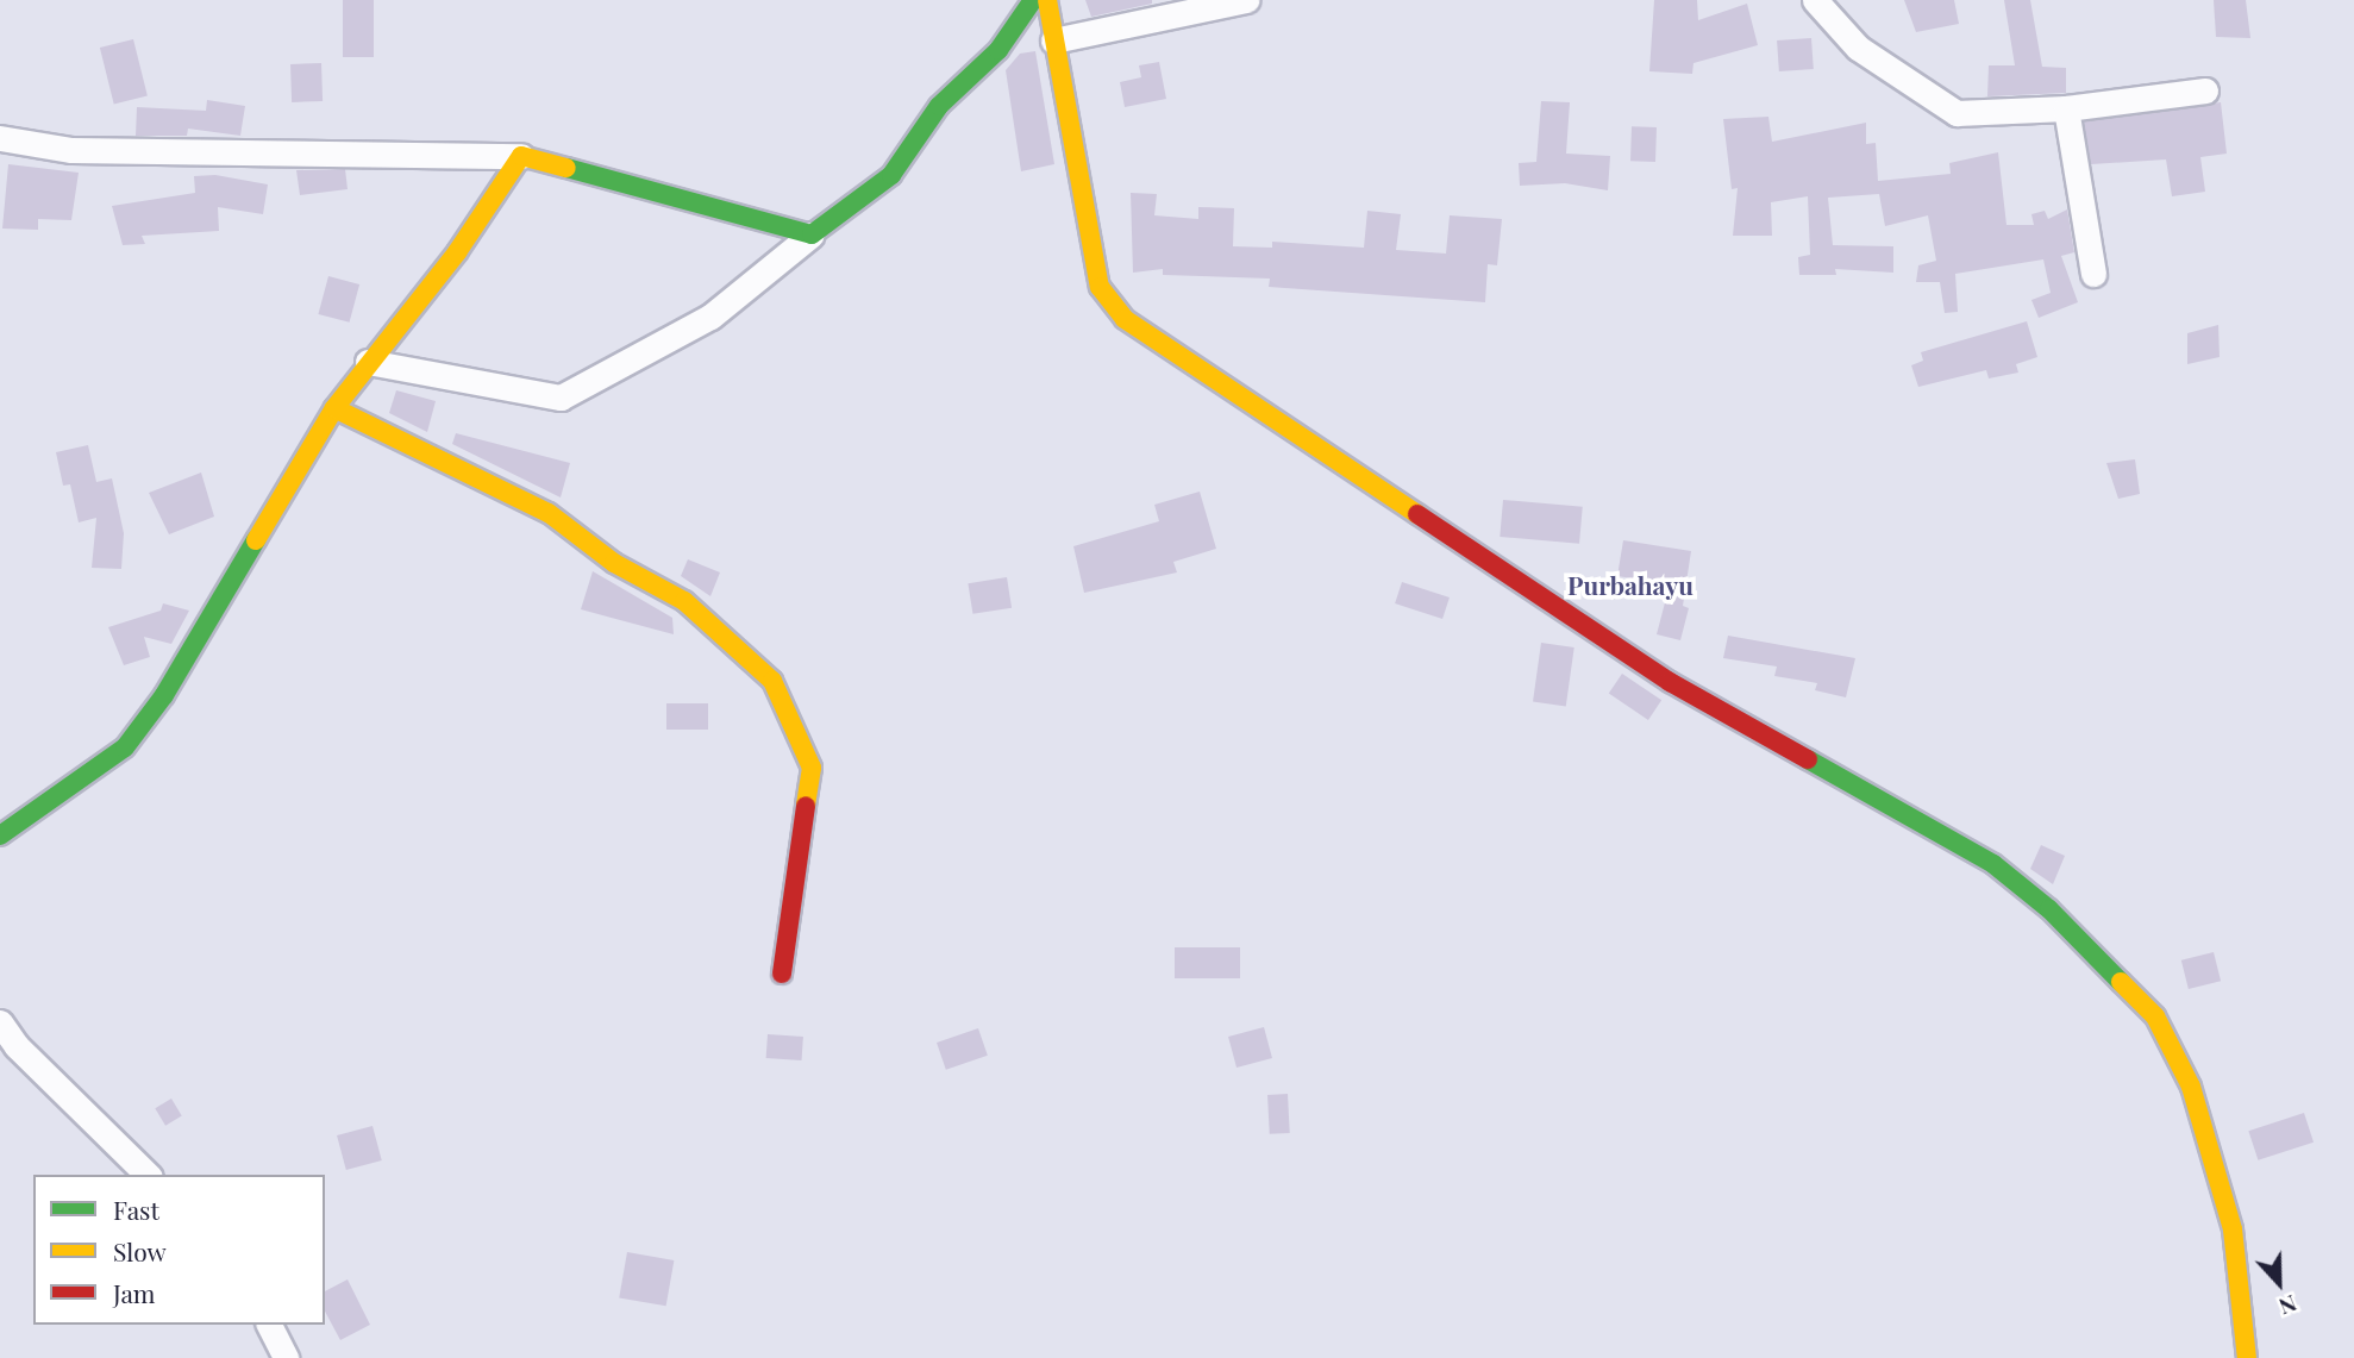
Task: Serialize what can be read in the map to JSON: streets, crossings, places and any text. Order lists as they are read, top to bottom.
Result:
{
  "districts": ["Purbahayu"],
  "legend": ["Fast", "Slow", "Jam"],
  "north": "bottom"
}
